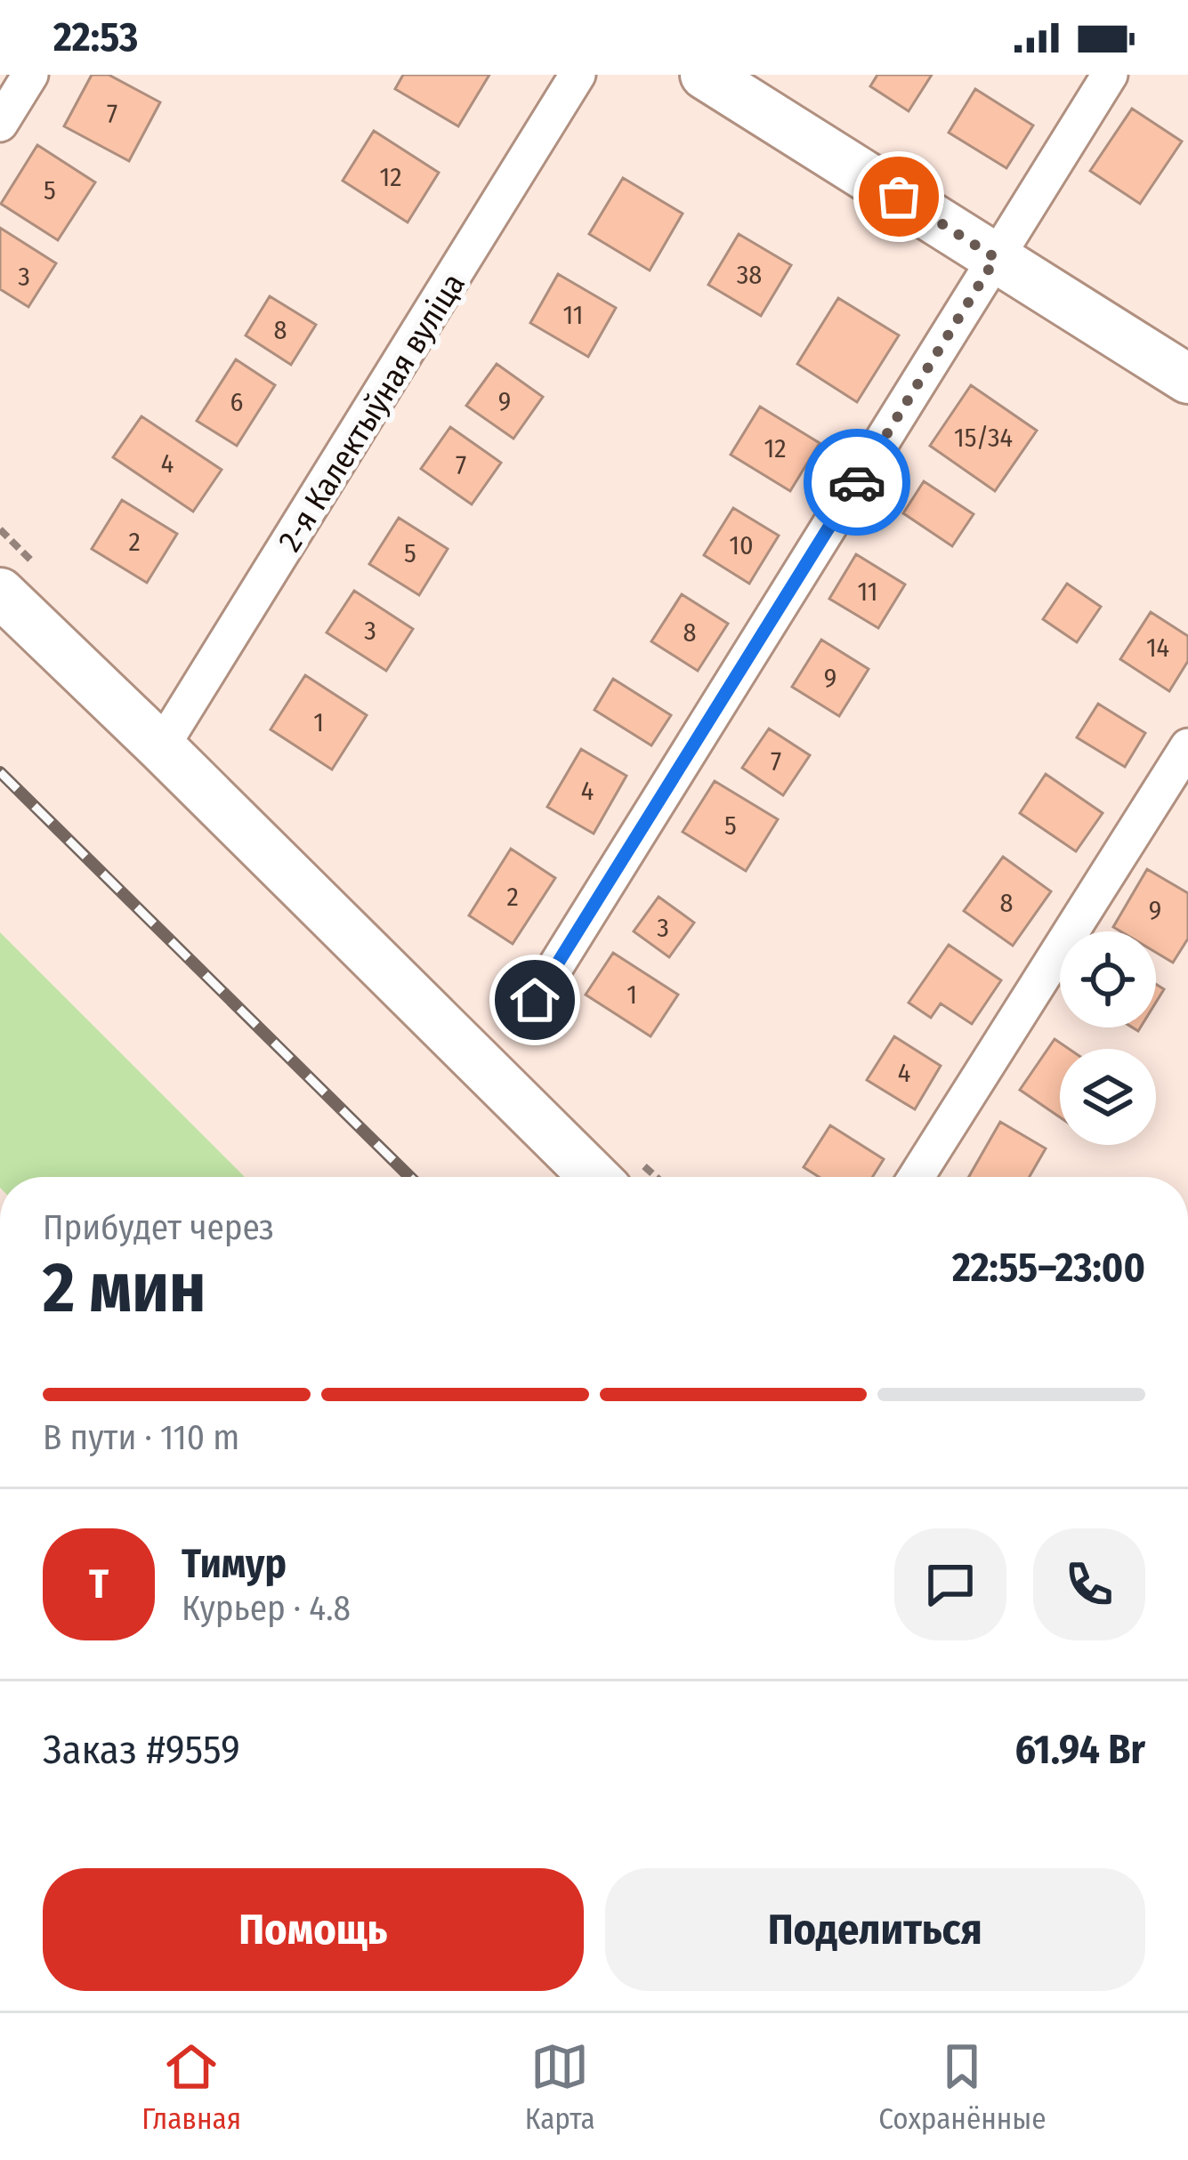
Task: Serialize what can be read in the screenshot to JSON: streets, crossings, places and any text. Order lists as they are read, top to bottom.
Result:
{
  "streets": {
    "street": ["2-я Калектыўная вуліца"]
  },
  "house_numbers": [
    "7",
    "12",
    "5",
    "38",
    "3",
    "11",
    "8",
    "9",
    "6",
    "15/34",
    "12",
    "4",
    "7",
    "2",
    "10",
    "5",
    "11",
    "3",
    "8",
    "14",
    "9",
    "1",
    "7",
    "4",
    "5",
    "2",
    "8",
    "9",
    "3",
    "1",
    "4"
  ],
  "page": {
    "status": "22:53",
    "heading": ["2 мин", "Прибудет через", "22:55–23:00"],
    "panel": [
      "Тимур",
      "Курьер · 4.8",
      "Заказ #9559",
      "61.94 Br"
    ],
    "bar": "В пути · 110 m",
    "round": "Т",
    "buttons": ["Помощь", "Поделиться"],
    "tabs": ["Главная", "Карта", "Сохранённые"]
  }
}
